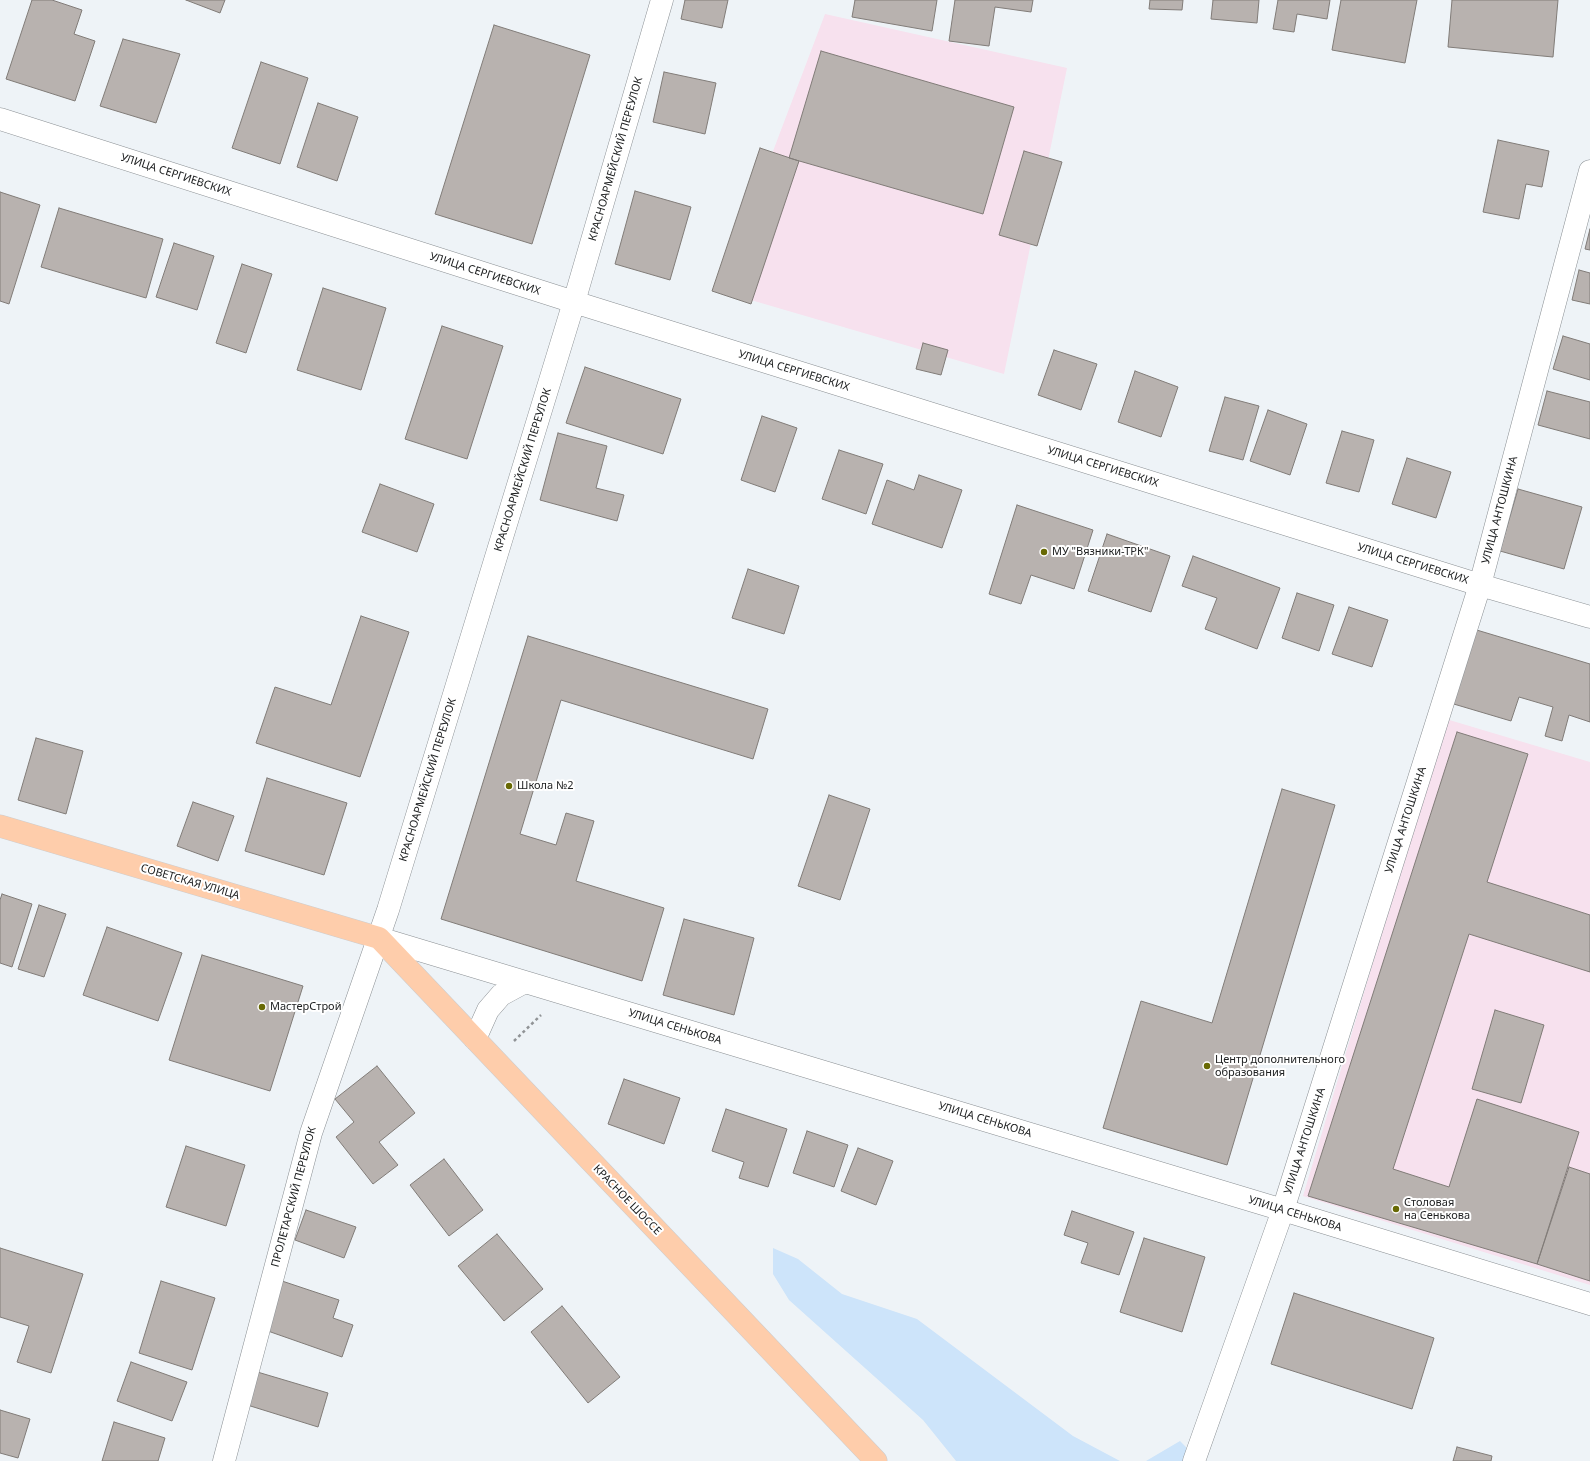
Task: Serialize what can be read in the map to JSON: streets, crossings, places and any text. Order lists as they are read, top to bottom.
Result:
{
  "streets": {
    "main road": ["СОВЕТСКАЯ УЛИЦА", "КРАСНОЕ ШОССЕ"],
    "street": [
      "КРАСНОАРМЕЙСКИЙ ПЕРЕУЛОК",
      "УЛИЦА СЕРГИЕВСКИХ",
      "УЛИЦА АНТОШКИНА",
      "УЛИЦА СЕНЬКОВА",
      "ПРОЛЕТАРСКИЙ ПЕРЕУЛОК"
    ]
  },
  "crossings": [
    ["КРАСНОАРМЕЙСКИЙ ПЕРЕУЛОК", "УЛИЦА СЕРГИЕВСКИХ"],
    ["КРАСНОАРМЕЙСКИЙ ПЕРЕУЛОК", "СОВЕТСКАЯ УЛИЦА"],
    ["КРАСНОАРМЕЙСКИЙ ПЕРЕУЛОК", "УЛИЦА СЕНЬКОВА"],
    ["КРАСНОАРМЕЙСКИЙ ПЕРЕУЛОК", "ПРОЛЕТАРСКИЙ ПЕРЕУЛОК"],
    ["КРАСНОАРМЕЙСКИЙ ПЕРЕУЛОК", "КРАСНОЕ ШОССЕ"],
    ["УЛИЦА СЕРГИЕВСКИХ", "УЛИЦА АНТОШКИНА"],
    ["УЛИЦА АНТОШКИНА", "УЛИЦА СЕНЬКОВА"],
    ["СОВЕТСКАЯ УЛИЦА", "УЛИЦА СЕНЬКОВА"],
    ["СОВЕТСКАЯ УЛИЦА", "ПРОЛЕТАРСКИЙ ПЕРЕУЛОК"],
    ["СОВЕТСКАЯ УЛИЦА", "КРАСНОЕ ШОССЕ"],
    ["УЛИЦА СЕНЬКОВА", "ПРОЛЕТАРСКИЙ ПЕРЕУЛОК"],
    ["УЛИЦА СЕНЬКОВА", "КРАСНОЕ ШОССЕ"],
    ["ПРОЛЕТАРСКИЙ ПЕРЕУЛОК", "КРАСНОЕ ШОССЕ"]
  ],
  "places": [
    "МУ \"Вязники-ТРК\"",
    "Школа №2",
    "МастерСтрой",
    "Центр дополнительного образования",
    "Столовая на Сенькова"
  ]
}
